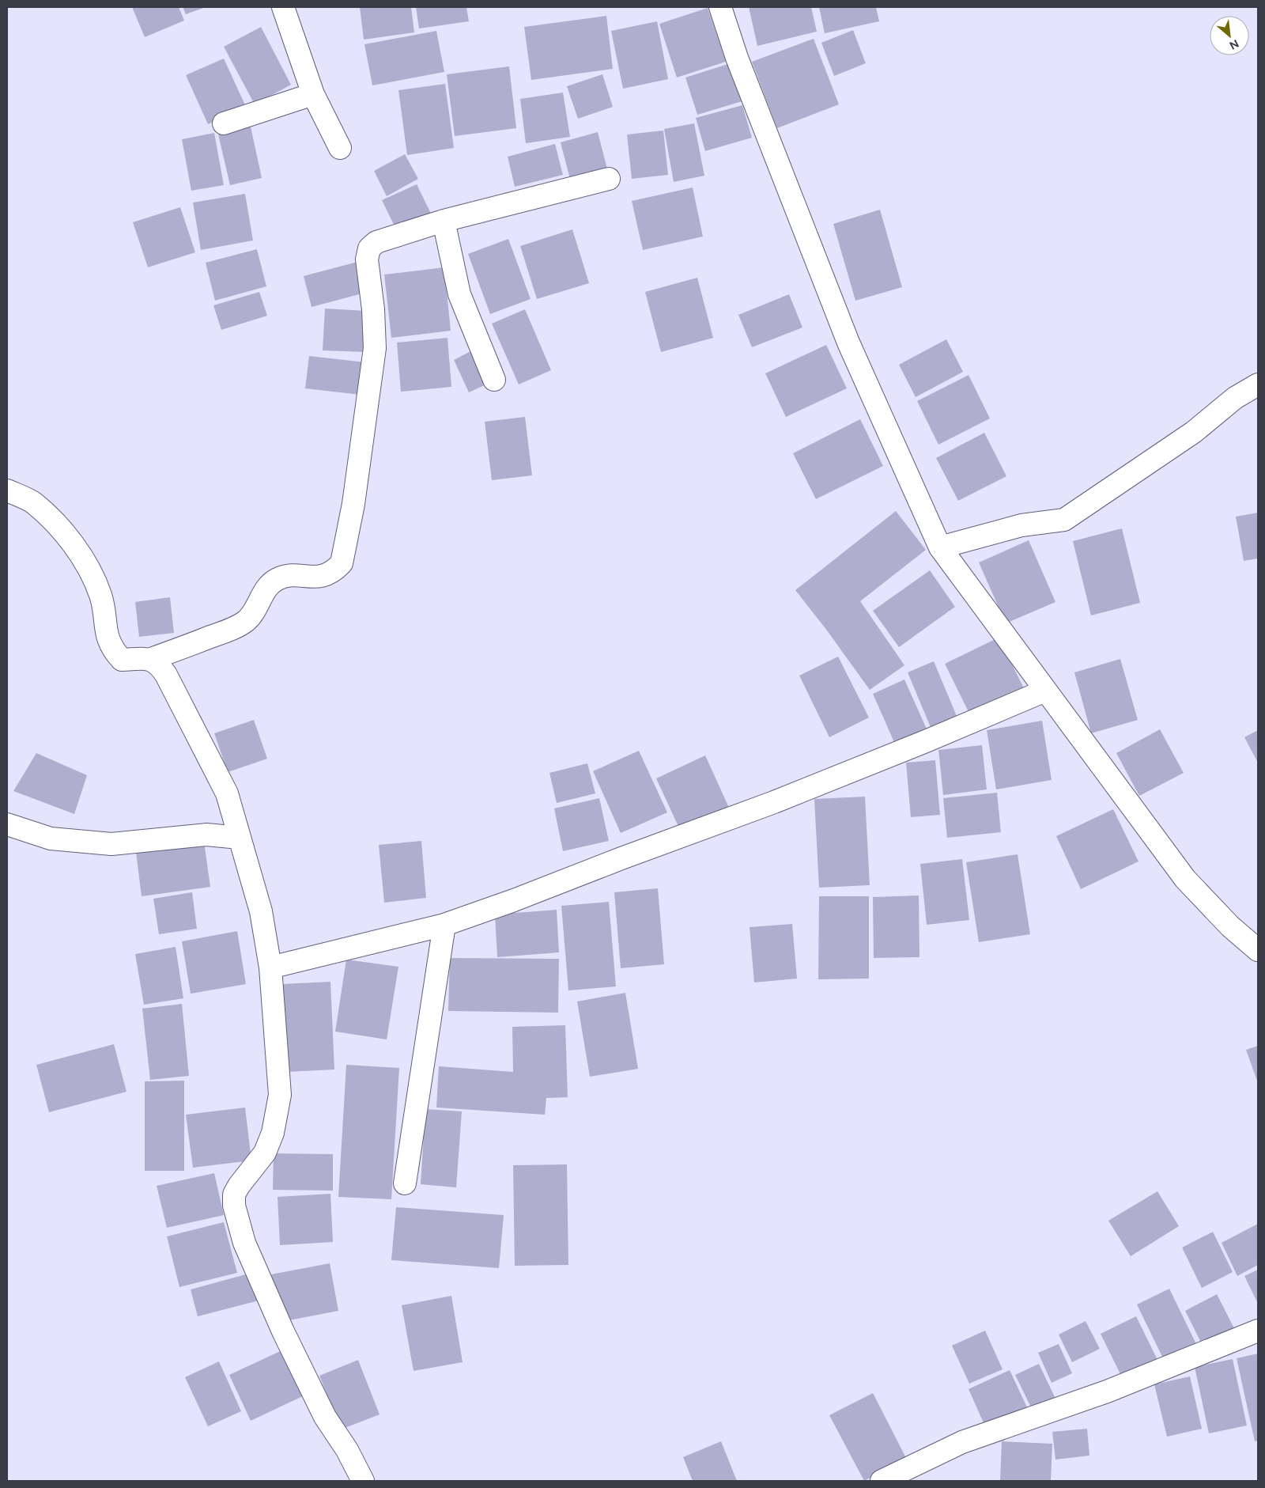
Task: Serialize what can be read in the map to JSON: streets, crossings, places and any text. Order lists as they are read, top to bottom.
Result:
{
  "north": "bottom right"
}
